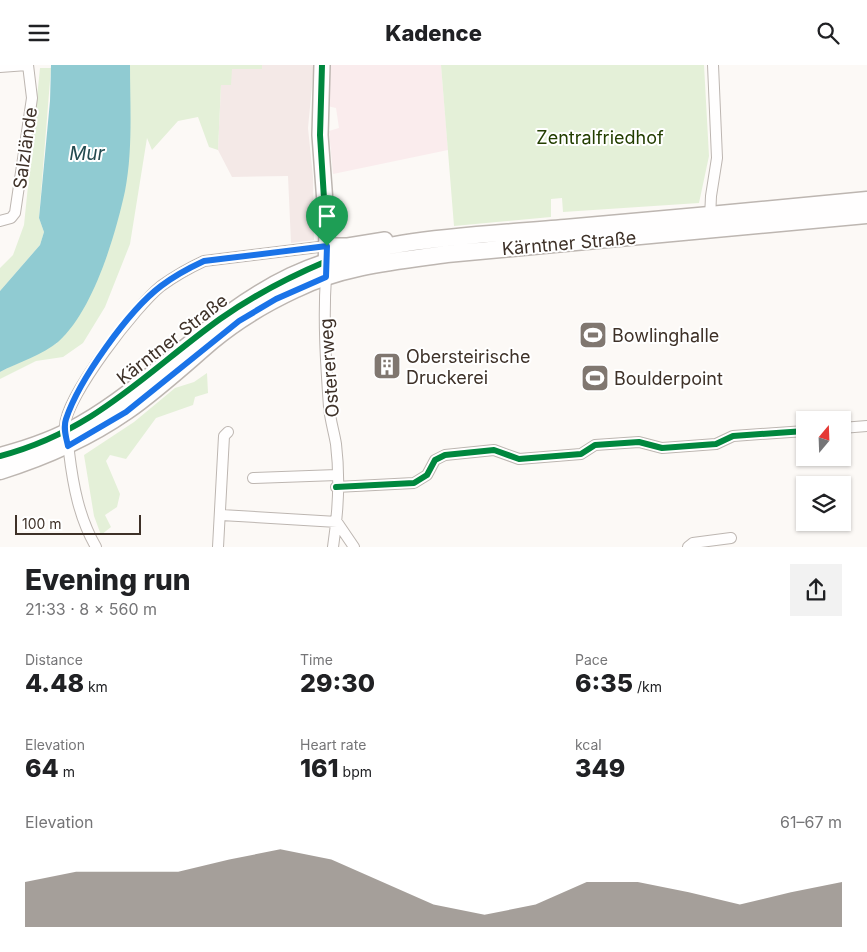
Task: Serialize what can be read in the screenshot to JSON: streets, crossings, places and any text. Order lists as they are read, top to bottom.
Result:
{
  "streets": {
    "main road": ["Kärntner Straße"],
    "street": ["Salzlände", "Ostererweg"]
  },
  "crossings": [
    ["Kärntner Straße", "Ostererweg"]
  ],
  "water": ["Mur"],
  "parks": ["Zentralfriedhof"],
  "places": {
    "sports": ["Bowlinghalle", "Boulderpoint"],
    "building": ["Obersteirische Druckerei"]
  },
  "scale_bar": "100 m",
  "north": "top",
  "page": {
    "header": "Kadence",
    "scale": "100 m",
    "heading": ["Evening run", "21:33 · 8 × 560 m"],
    "stats": [
      ["Distance", "4.48 km"],
      ["Time", "29:30"],
      ["Pace", "6:35 /km"],
      ["Elevation", "64 m"],
      ["Heart rate", "161 bpm"],
      ["kcal", "349"]
    ],
    "chart": ["Elevation", "61–67 m"]
  }
}
